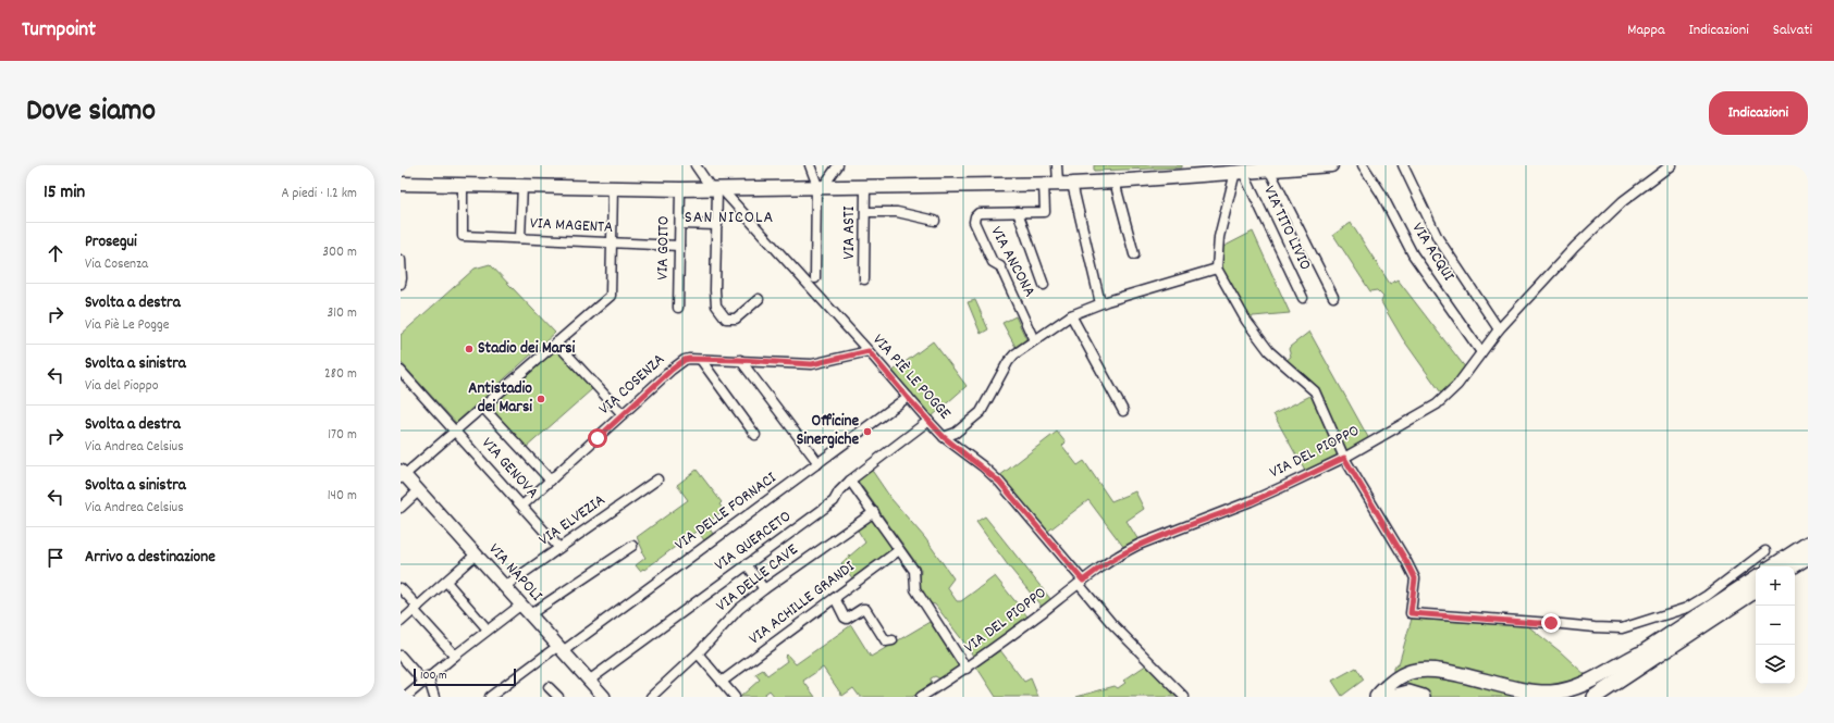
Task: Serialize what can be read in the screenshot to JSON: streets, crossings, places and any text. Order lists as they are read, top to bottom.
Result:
{
  "streets": {
    "main road": ["VIA NAPOLI"],
    "street": [
      "VIA MAGENTA",
      "VIA TITO LIVIO",
      "VIA ASTI",
      "VIA GOITO",
      "VIA ACQUI",
      "VIA ANCONA",
      "VIA PIÈ LE POGGE",
      "VIA COSENZA",
      "VIA DEL PIOPPO",
      "VIA GENOVA",
      "VIA DELLE FORNACI",
      "VIA ELVEZIA",
      "VIA QUERCETO",
      "VIA DELLE CAVE",
      "VIA ACHILLE GRANDI"
    ]
  },
  "crossings": [
    ["VIA MAGENTA", "VIA GOITO"],
    ["VIA ACQUI", "VIA DEL PIOPPO"],
    ["VIA PIÈ LE POGGE", "VIA COSENZA"],
    ["VIA PIÈ LE POGGE", "VIA DEL PIOPPO"],
    ["VIA PIÈ LE POGGE", "VIA DELLE FORNACI"],
    ["VIA PIÈ LE POGGE", "VIA QUERCETO"],
    ["VIA COSENZA", "VIA GENOVA"],
    ["VIA GENOVA", "VIA ELVEZIA"],
    ["VIA DELLE FORNACI", "VIA NAPOLI"],
    ["VIA ELVEZIA", "VIA NAPOLI"],
    ["VIA QUERCETO", "VIA NAPOLI"]
  ],
  "districts": ["SAN NICOLA"],
  "places": ["Stadio dei Marsi", "Antistadio dei Marsi", "Officine Sinergiche"],
  "scale_bar": "100 m",
  "page": {
    "header": "Turnpoint",
    "nav": ["Mappa", "Indicazioni", "Salvati"],
    "title": "Dove siamo",
    "buttons": "Indicazioni",
    "heading": ["15 min", "A piedi · 1.2 km"],
    "list": [
      ["Prosegui", "Via Cosenza", "300 m"],
      ["Svolta a destra", "Via Piè Le Pogge", "310 m"],
      ["Svolta a sinistra", "Via del Pioppo", "280 m"],
      ["Svolta a destra", "Via Andrea Celsius", "170 m"],
      ["Svolta a sinistra", "Via Andrea Celsius", "140 m"],
      "Arrivo a destinazione"
    ],
    "map_buttons": ["+", "−"],
    "scale": "100 m"
  }
}
